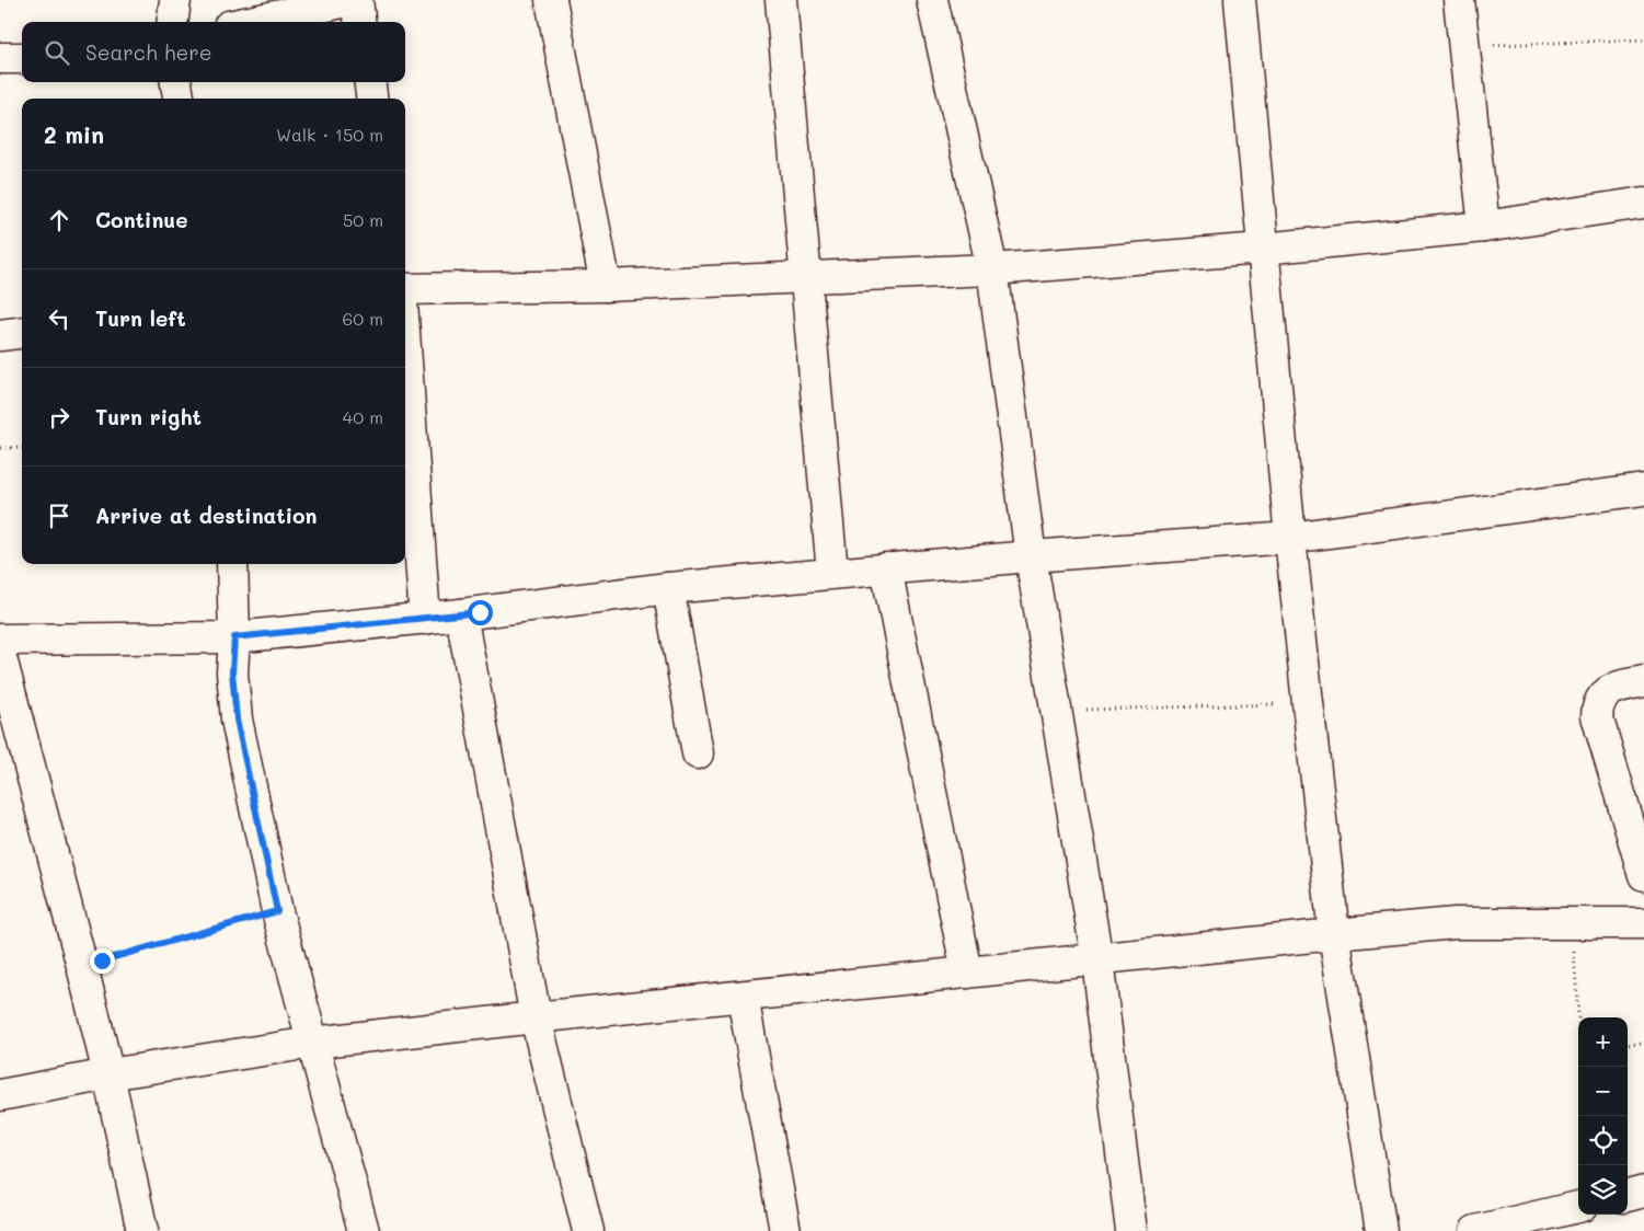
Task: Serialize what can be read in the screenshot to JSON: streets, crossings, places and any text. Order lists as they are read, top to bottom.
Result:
{
  "page": {
    "search": "Search here",
    "heading": ["2 min", "Walk · 150 m"],
    "list": [
      ["Continue", "50 m"],
      ["Turn left", "60 m"],
      ["Turn right", "40 m"],
      "Arrive at destination"
    ],
    "map_buttons": ["+", "−"]
  }
}
